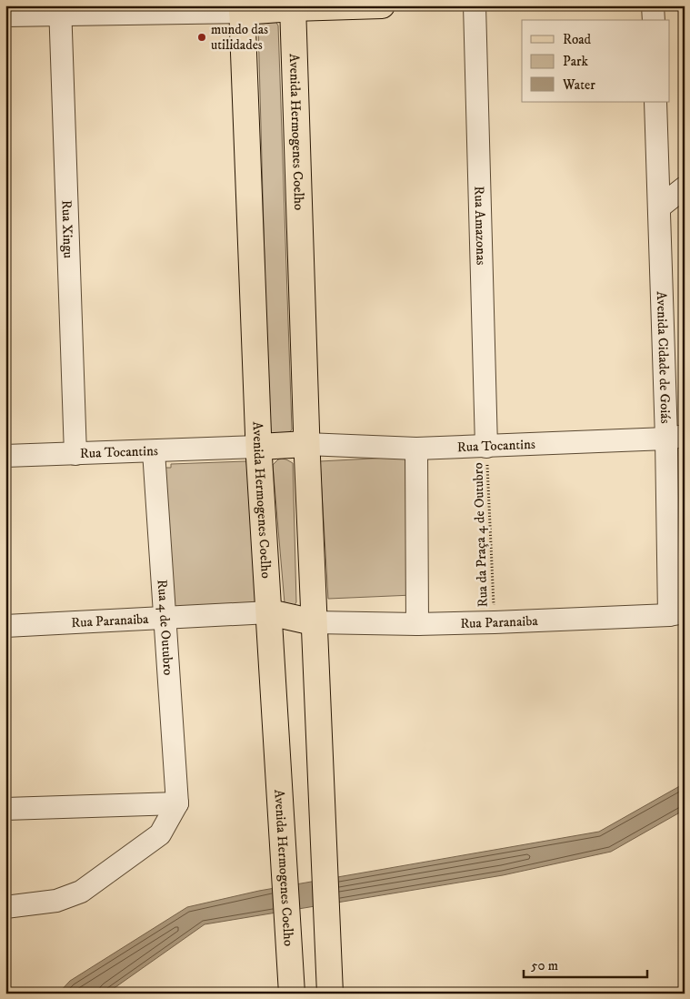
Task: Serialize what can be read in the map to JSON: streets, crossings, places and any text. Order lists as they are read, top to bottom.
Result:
{
  "streets": {
    "main road": ["Avenida Hermogenes Coelho"],
    "street": [
      "Rua Amazonas",
      "Rua Xingu",
      "Avenida Cidade de Goiás",
      "Rua Tocantins",
      "Rua Paranaiba",
      "Rua 4 de Outubro"
    ],
    "path": ["Rua da Praça 4 de Outubro"]
  },
  "crossings": [
    ["Avenida Hermogenes Coelho", "Rua Tocantins"],
    ["Avenida Hermogenes Coelho", "Rua Paranaiba"],
    ["Rua Amazonas", "Rua Tocantins"],
    ["Rua Amazonas", "Rua da Praça 4 de Outubro"],
    ["Rua Xingu", "Rua Tocantins"],
    ["Avenida Cidade de Goiás", "Rua Tocantins"],
    ["Avenida Cidade de Goiás", "Rua Paranaiba"],
    ["Rua Tocantins", "Rua da Praça 4 de Outubro"],
    ["Rua Tocantins", "Rua 4 de Outubro"],
    ["Rua da Praça 4 de Outubro", "Rua Paranaiba"],
    ["Rua Paranaiba", "Rua 4 de Outubro"]
  ],
  "places": ["mundo das utilidades"],
  "legend": ["Road", "Park", "Water"],
  "scale_bar": "50 m"
}
